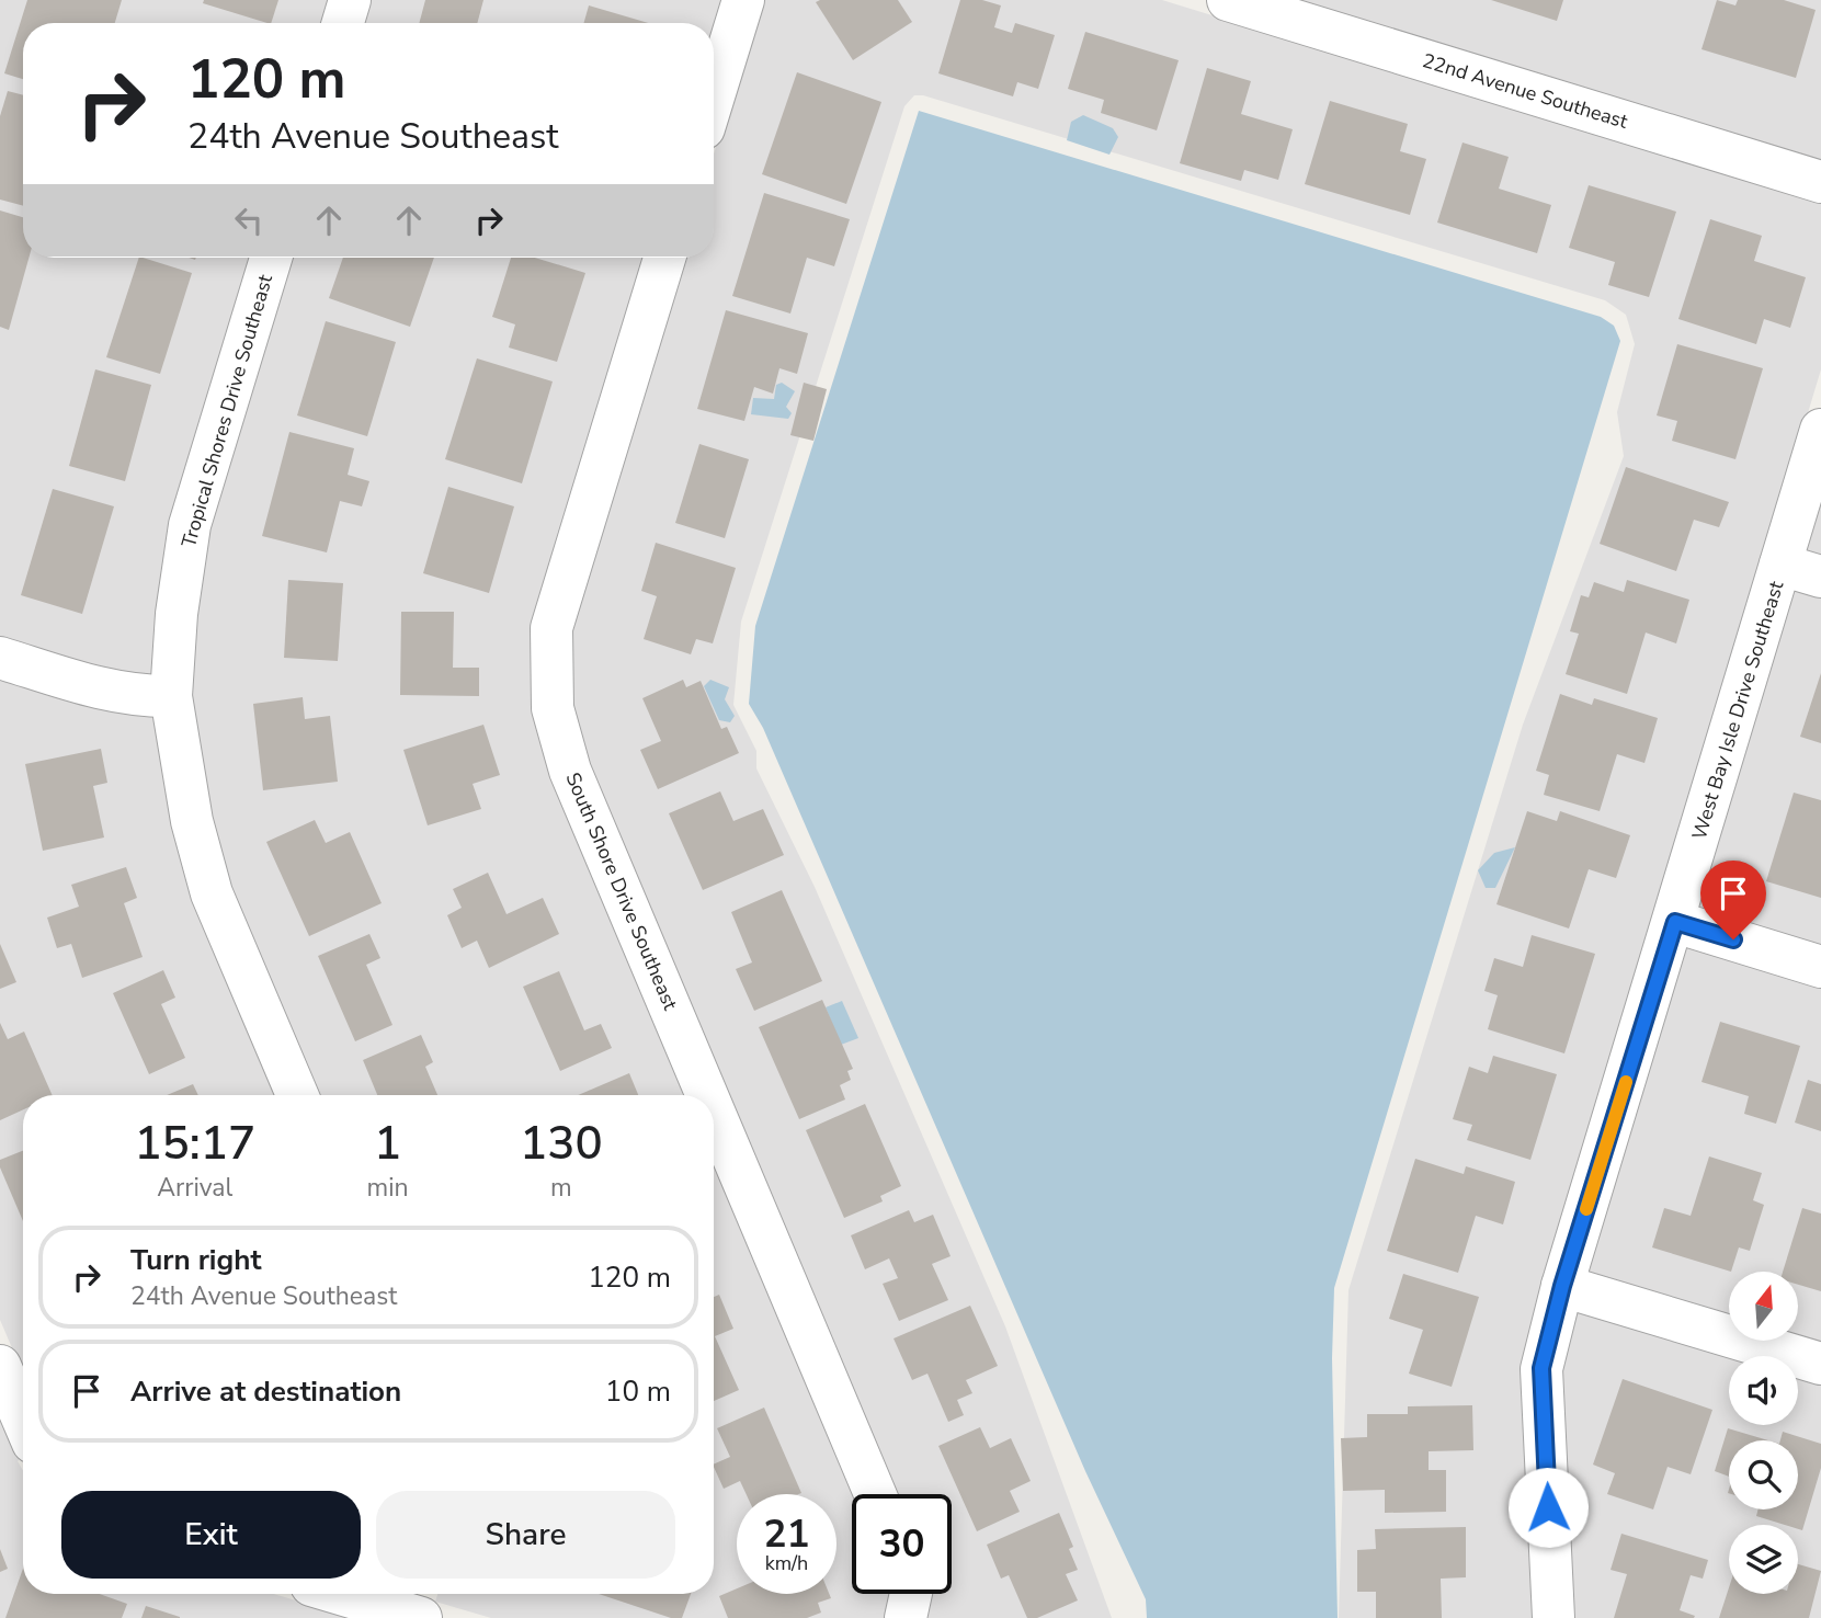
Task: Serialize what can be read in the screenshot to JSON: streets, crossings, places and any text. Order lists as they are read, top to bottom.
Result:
{
  "streets": {
    "street": [
      "22nd Avenue Southeast",
      "Tropical Shores Drive Southeast",
      "West Bay Isle Drive Southeast",
      "South Shore Drive Southeast"
    ]
  },
  "north": "top",
  "page": {
    "turn": ["120 m", "24th Avenue Southeast"],
    "eta": [
      "15:17",
      "Arrival",
      "1",
      "min",
      "130",
      "m"
    ],
    "list": [
      {
        "name": "Turn right",
        "note": "24th Avenue Southeast",
        "value": "120 m"
      },
      {
        "name": "Arrive at destination",
        "value": "10 m"
      }
    ],
    "buttons": ["Exit", "Share"],
    "speed": "21 km/h",
    "limit": "30"
  }
}
